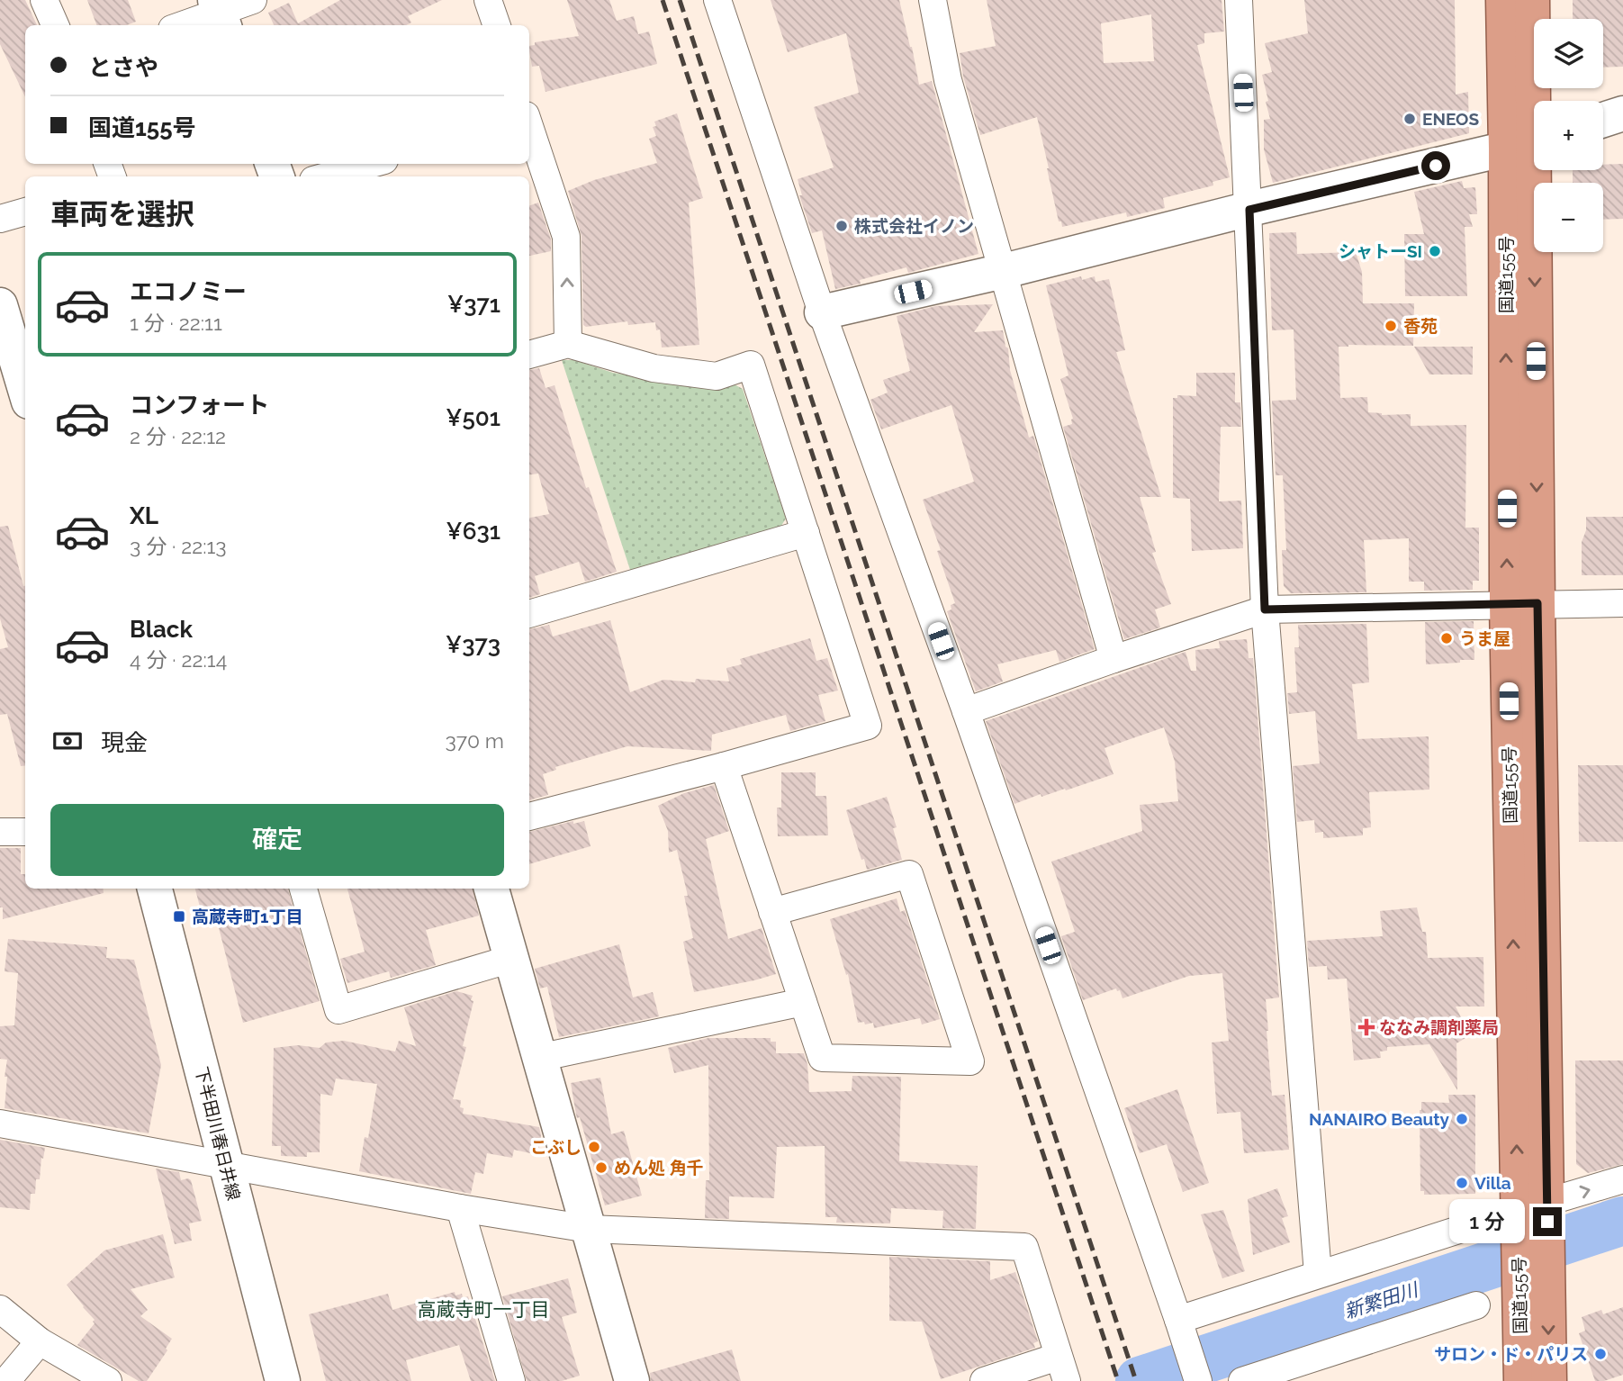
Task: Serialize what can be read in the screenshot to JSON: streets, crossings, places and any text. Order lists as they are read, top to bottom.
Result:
{
  "streets": {
    "highway": ["国道155号"],
    "street": ["下半田川春日井線"]
  },
  "districts": ["高蔵寺町一丁目"],
  "water": ["新繁田川"],
  "places": {
    "other": [
      "ENEOS",
      "株式会社イノン",
      "シャトーSI",
      "香苑",
      "うま屋",
      "NANAIRO Beauty",
      "こぶし",
      "めん処 角千",
      "Villa",
      "サロン・ド・パリス"
    ],
    "transit": ["高蔵寺町1丁目"],
    "health": ["ななみ調剤薬局"]
  },
  "page": {
    "map_buttons": ["+", "−"],
    "banner": ["とさや", "国道155号"],
    "heading": "車両を選択",
    "list": [
      {
        "name": "エコノミー",
        "note": "1 分 · 22:11",
        "value": "¥371"
      },
      {
        "name": "コンフォート",
        "note": "2 分 · 22:12",
        "value": "¥501"
      },
      {
        "name": "XL",
        "note": "3 分 · 22:13",
        "value": "¥631"
      },
      {
        "name": "Black",
        "note": "4 分 · 22:14",
        "value": "¥373"
      }
    ],
    "pay": ["現金", "370 m"],
    "buttons": "確定",
    "bubble": "1 分"
  }
}
